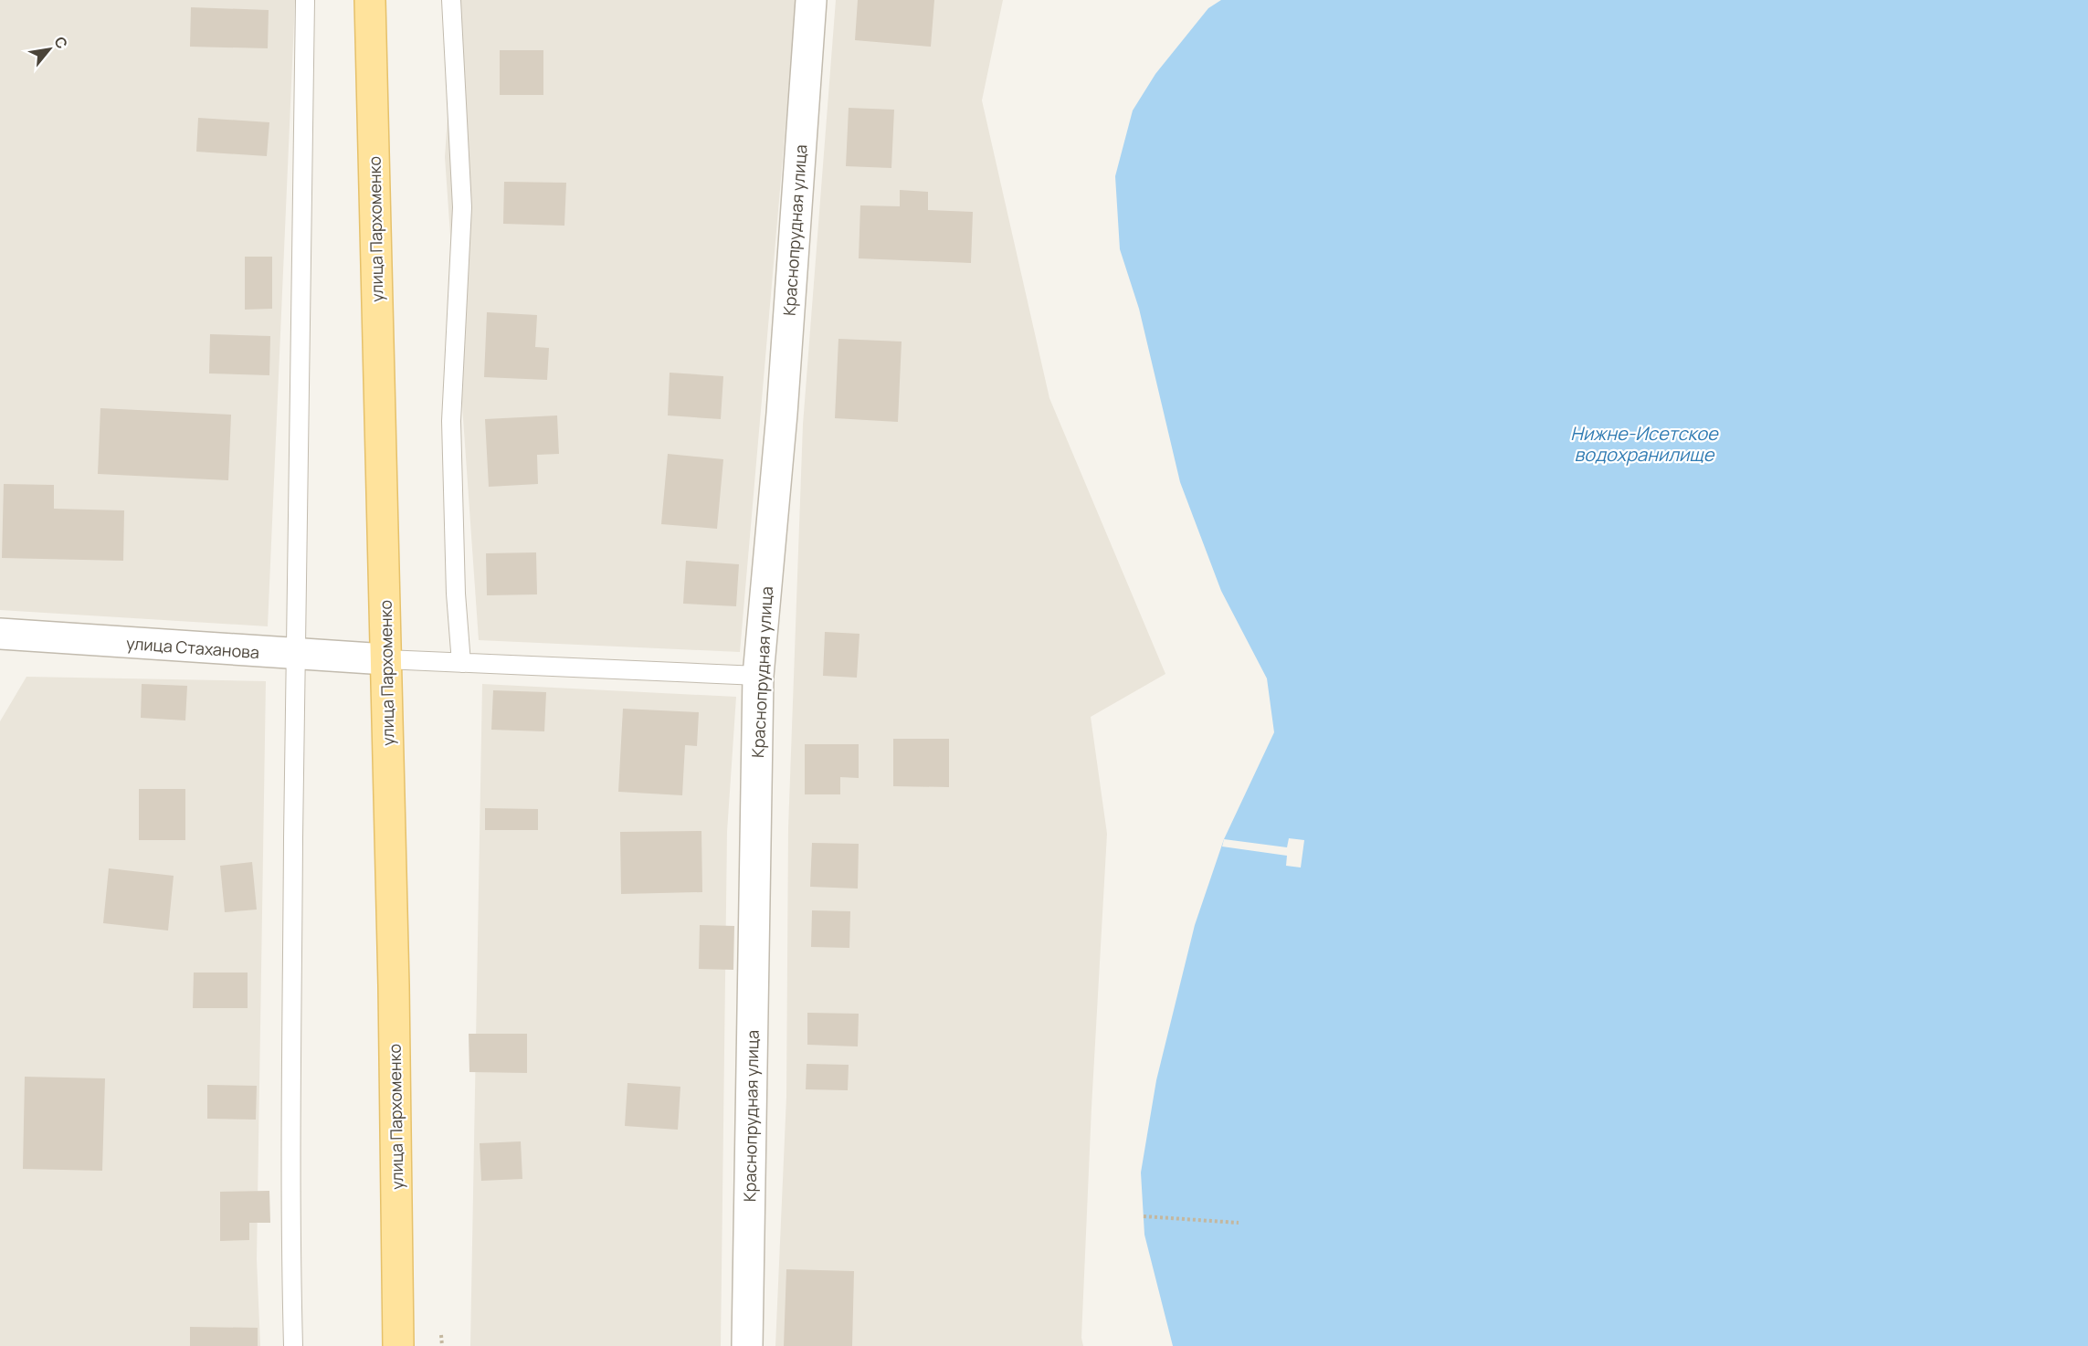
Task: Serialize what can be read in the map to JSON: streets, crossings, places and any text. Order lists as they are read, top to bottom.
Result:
{
  "streets": {
    "main road": ["улица Пархоменко"],
    "street": ["Краснопрудная улица", "улица Стаханова"]
  },
  "crossings": [
    ["улица Пархоменко", "улица Стаханова"]
  ],
  "water": ["Нижне-Исетское водохранилище"],
  "north": "top right"
}
